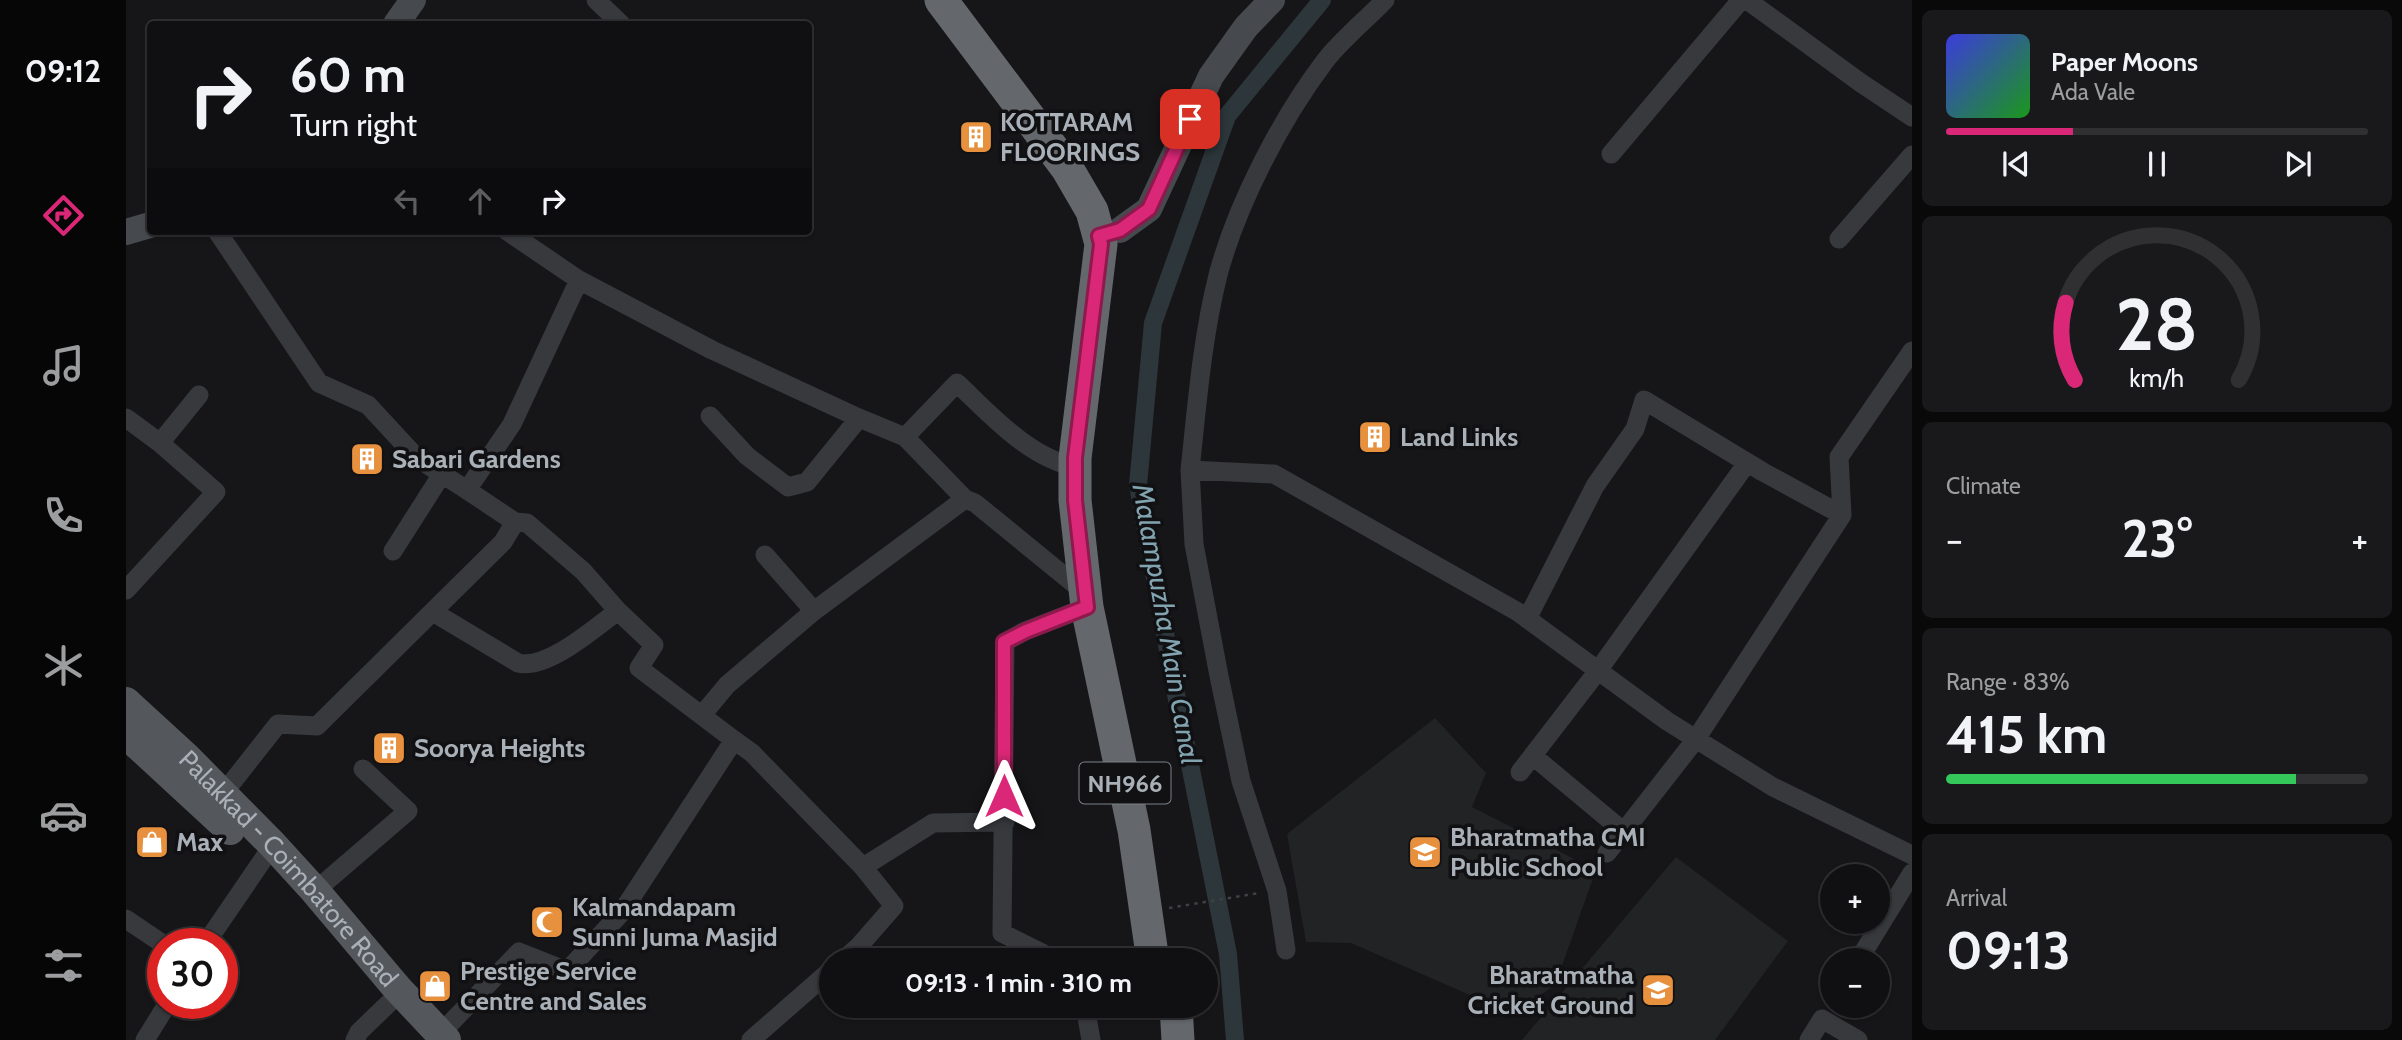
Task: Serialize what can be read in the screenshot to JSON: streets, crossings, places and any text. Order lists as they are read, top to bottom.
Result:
{
  "streets": {
    "highway": ["NH966"],
    "main road": ["Palakkad - Coimbatore Road"]
  },
  "water": ["Malampuzha Main Canal"],
  "places": {
    "building": [
      "KOTTARAM FLOORINGS",
      "Land Links",
      "Sabari Gardens",
      "Soorya Heights"
    ],
    "shop": ["Max", "Prestige Service Centre and Sales"],
    "school or university": ["Bharatmatha CMI Public School", "Bharatmatha Cricket Ground"],
    "mosque": ["Kalmandapam Sunni Juma Masjid"]
  },
  "page": {
    "tabs": "09:12",
    "turn": ["60 m", "Turn right"],
    "song": ["Paper Moons", "Ada Vale"],
    "tile": [
      "Climate",
      ["Range · 83%", "415 km"],
      ["Arrival", "09:13"]
    ],
    "heat": ["−", "23°", "+"],
    "map_buttons": ["+", "−"],
    "limit": "30",
    "trip": "09:13 · 1 min · 310 m",
    "gauge": ["28", "km/h"]
  }
}
